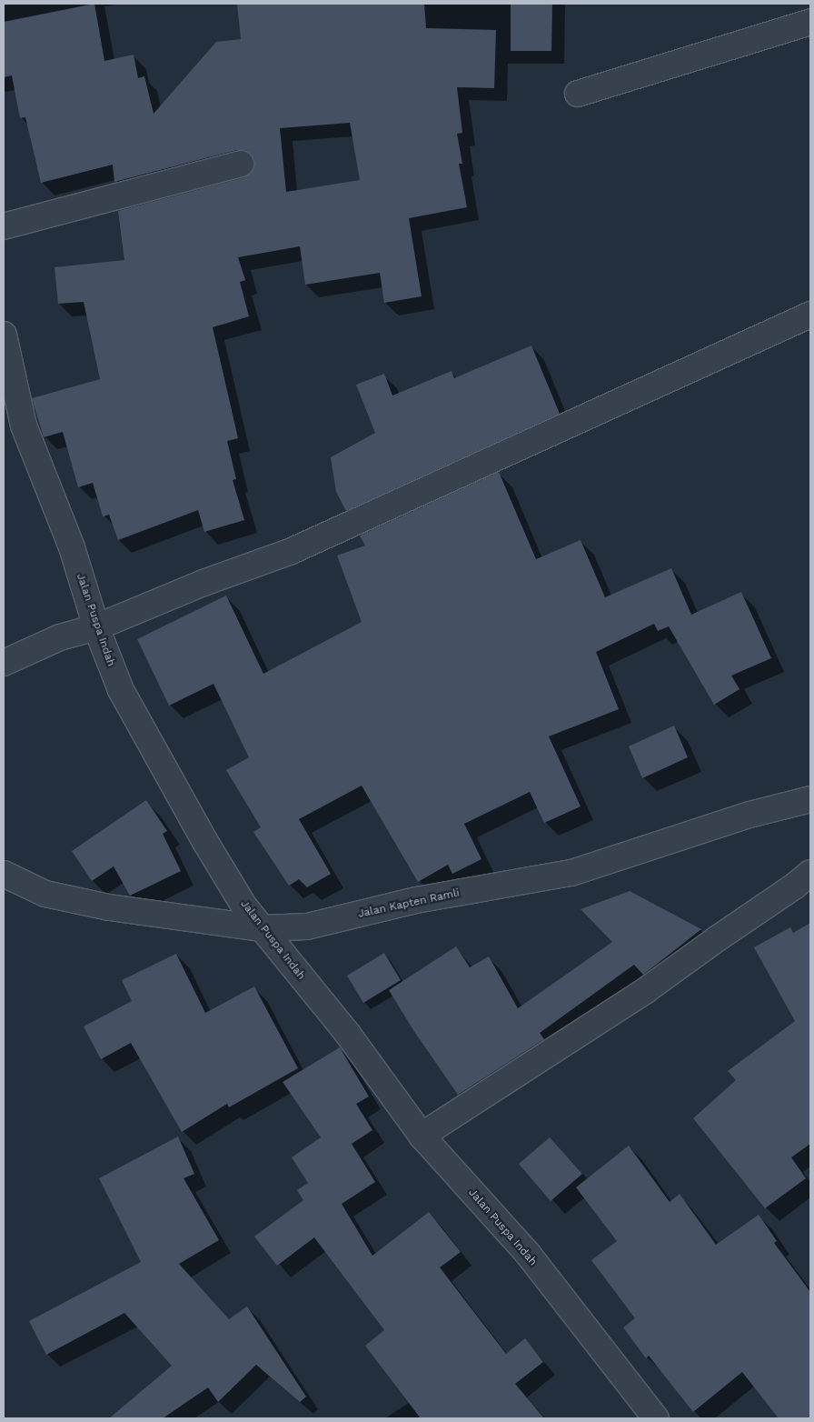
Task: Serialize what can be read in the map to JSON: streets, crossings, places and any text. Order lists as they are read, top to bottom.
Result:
{
  "streets": {
    "street": ["Jalan Puspa Indah", "Jalan Kapten Ramli"]
  },
  "crossings": [
    ["Jalan Puspa Indah", "Jalan Kapten Ramli"]
  ]
}
